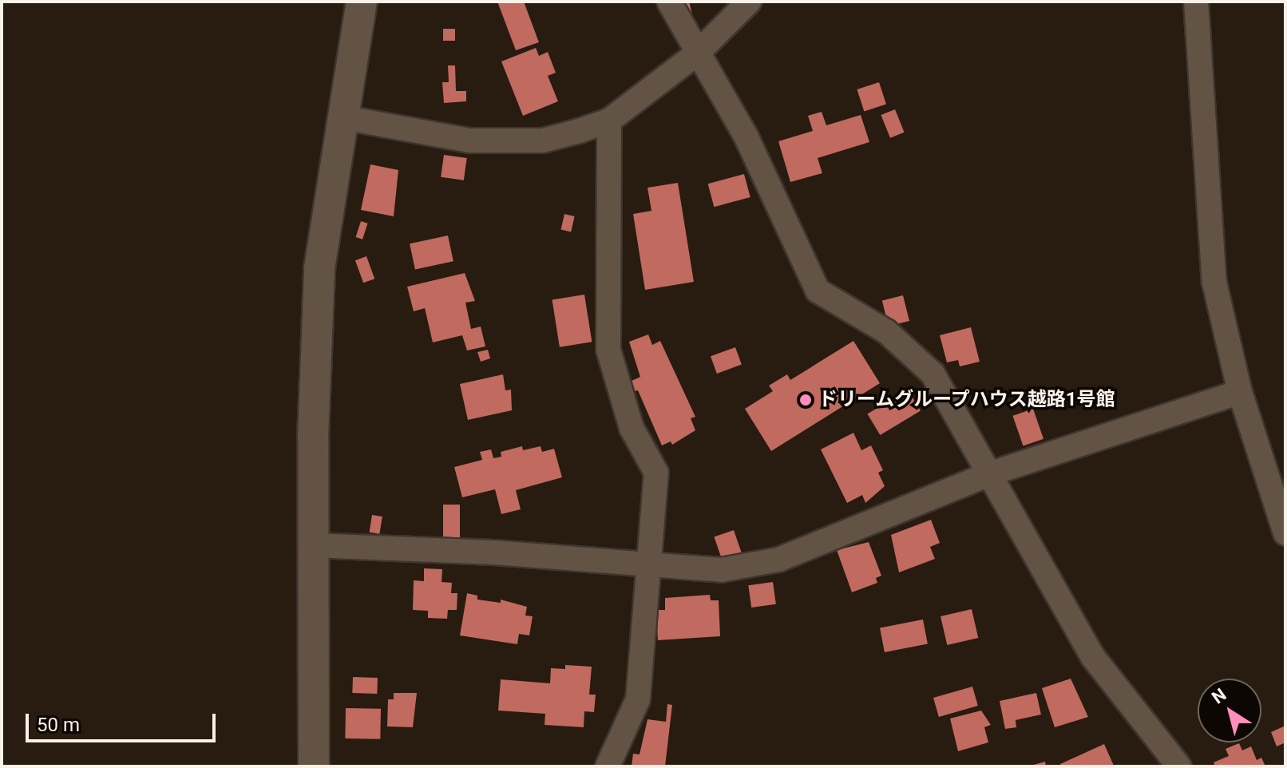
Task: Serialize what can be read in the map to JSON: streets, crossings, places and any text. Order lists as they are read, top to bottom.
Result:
{
  "places": ["ドリームグループハウス越路1号館"],
  "scale_bar": "50 m",
  "north": "top left"
}
